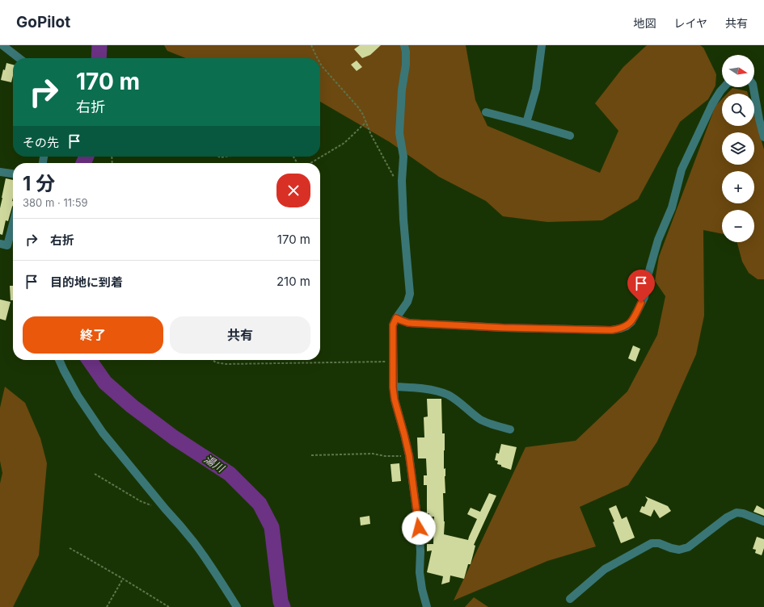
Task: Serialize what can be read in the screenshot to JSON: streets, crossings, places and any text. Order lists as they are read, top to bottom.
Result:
{
  "water": ["湯川"],
  "north": "right",
  "page": {
    "header": "GoPilot",
    "nav": ["地図", "レイヤ", "共有"],
    "map_buttons": ["+", "−"],
    "turn": ["170 m", "右折"],
    "then": "その先",
    "heading": ["1 分", "380 m · 11:59"],
    "list": [
      {
        "name": "右折",
        "value": "170 m"
      },
      {
        "name": "目的地に到着",
        "value": "210 m"
      }
    ],
    "buttons": ["終了", "共有"]
  }
}
